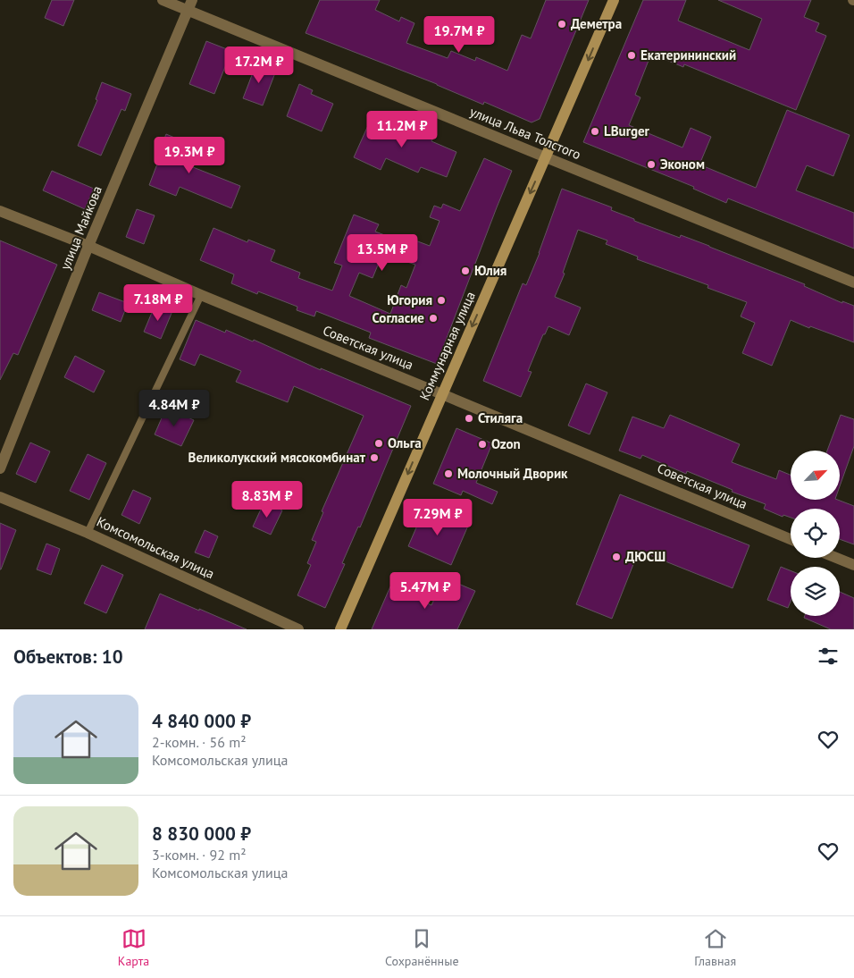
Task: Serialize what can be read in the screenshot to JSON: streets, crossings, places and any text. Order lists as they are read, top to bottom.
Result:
{
  "streets": {
    "main road": ["Коммунарная улица"],
    "street": [
      "улица Льва Толстого",
      "улица Майкова",
      "Советская улица",
      "Комсомольская улица"
    ]
  },
  "crossings": [
    ["улица Льва Толстого", "улица Майкова"],
    ["улица Льва Толстого", "Коммунарная улица"],
    ["улица Майкова", "Советская улица"],
    ["Коммунарная улица", "Советская улица"]
  ],
  "one_way": ["Коммунарная улица"],
  "places": [
    "Деметра",
    "Екатерининский",
    "LBurger",
    "Эконом",
    "Юлия",
    "Югория",
    "Согласие",
    "Стиляга",
    "Ольга",
    "Ozon",
    "Великолукский мясокомбинат",
    "Молочный Дворик",
    "ДЮСШ"
  ],
  "north": "top right",
  "page": {
    "price": [
      "19.7M ₽",
      "17.2M ₽",
      "11.2M ₽",
      "19.3M ₽",
      "13.5M ₽",
      "7.18M ₽",
      "4.84M ₽",
      "8.83M ₽",
      "7.29M ₽",
      "5.47M ₽"
    ],
    "heading": "Объектов: 10",
    "list": [
      {
        "name": "4 840 000 ₽",
        "note": "2-комн. · 56 m² · Комсомольская улица"
      },
      {
        "name": "8 830 000 ₽",
        "note": "3-комн. · 92 m² · Комсомольская улица"
      }
    ],
    "tabs": ["Карта", "Сохранённые", "Главная"]
  }
}
